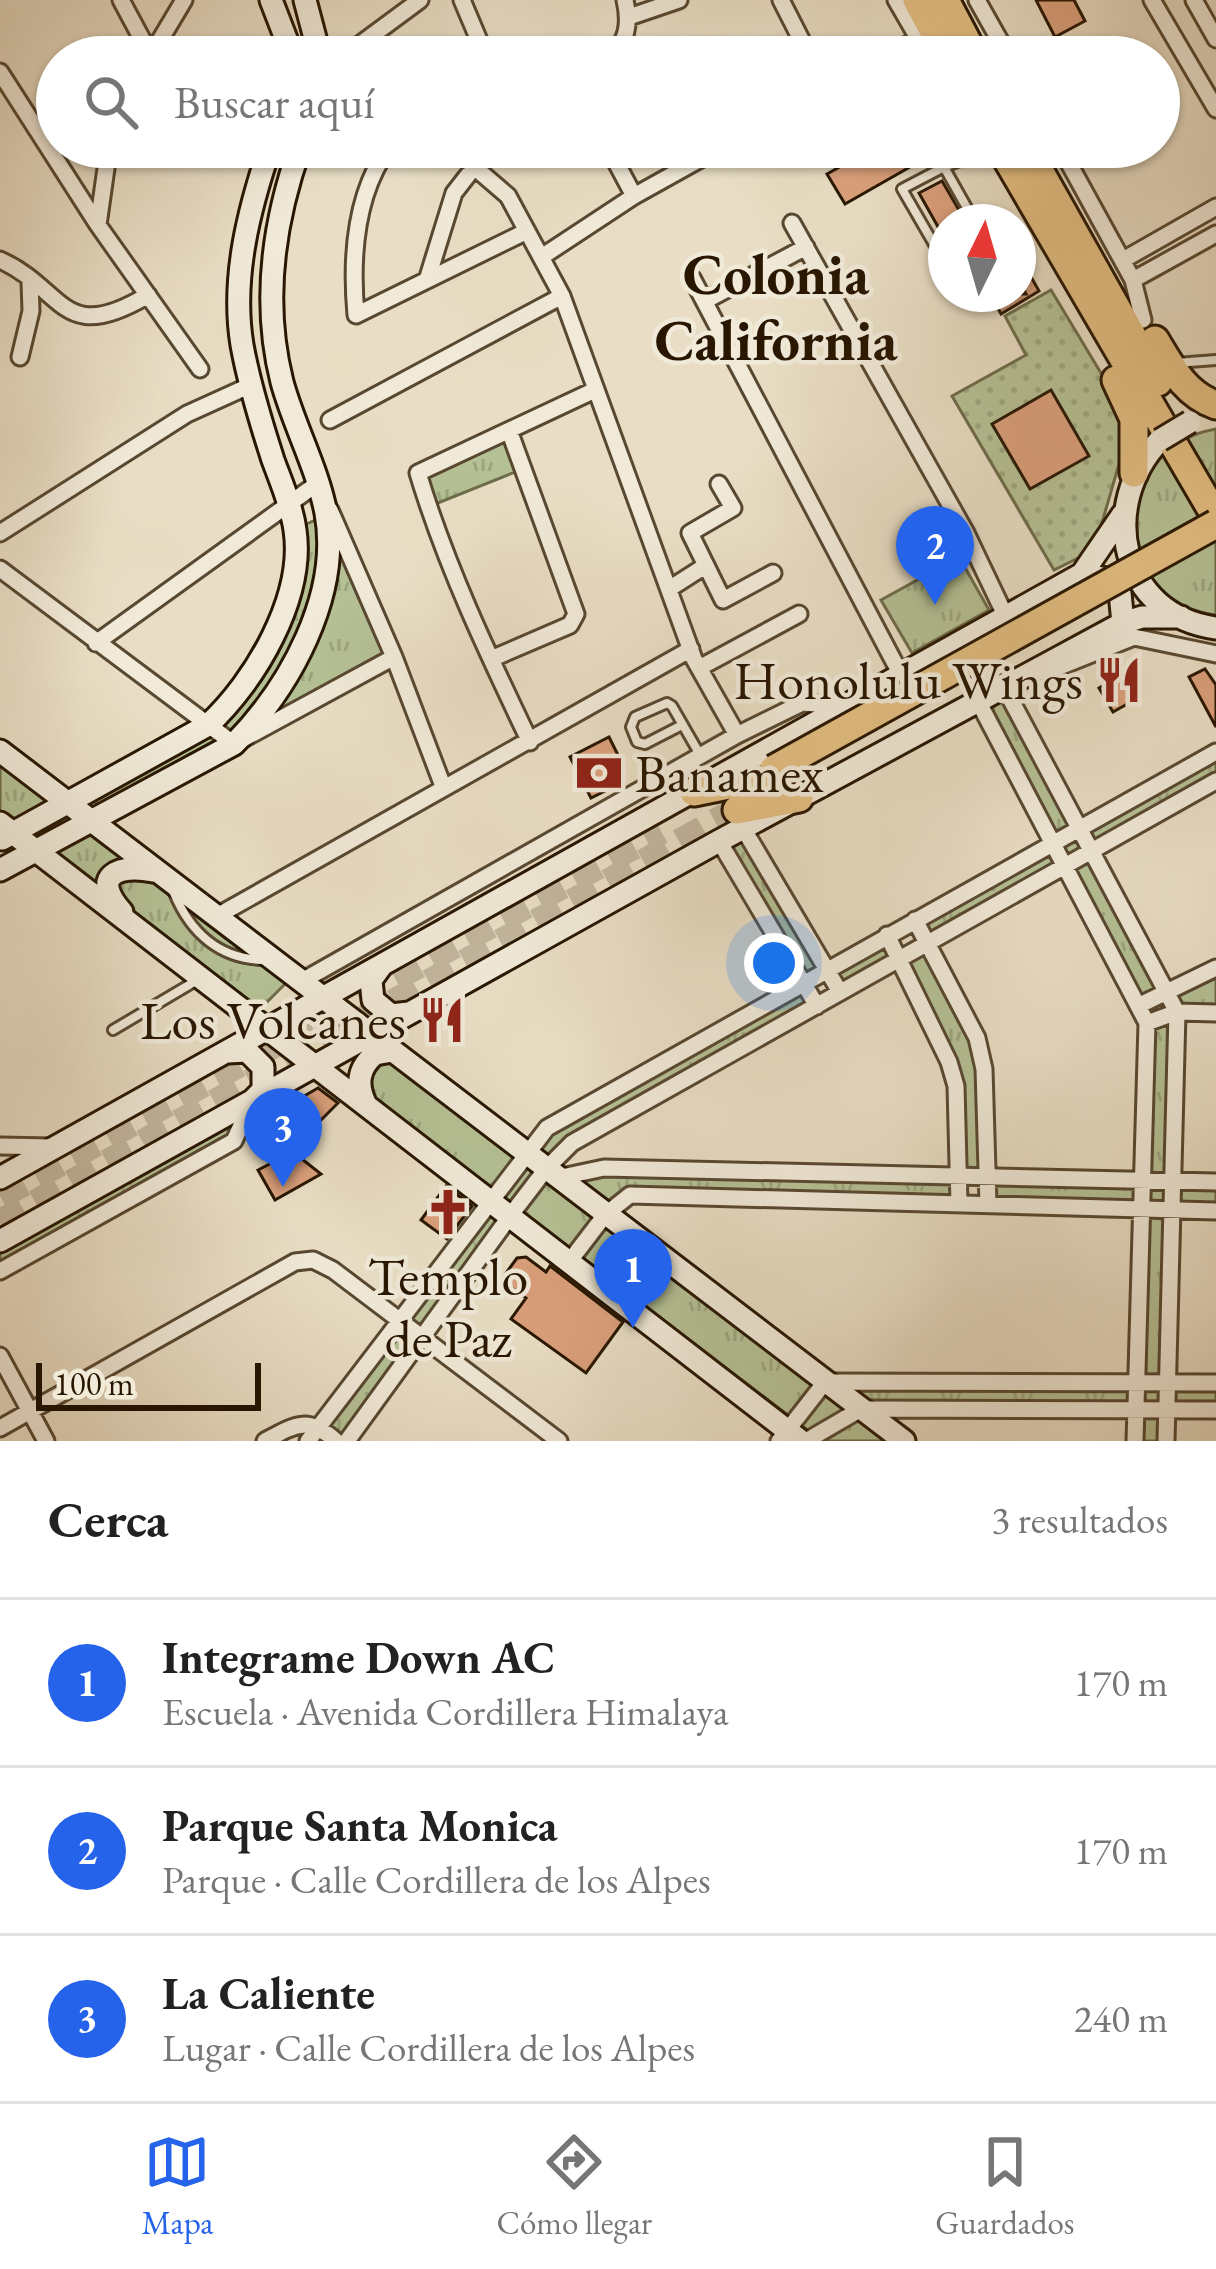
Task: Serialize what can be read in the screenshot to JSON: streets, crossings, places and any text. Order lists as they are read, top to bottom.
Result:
{
  "districts": ["Colonia California"],
  "places": {
    "restaurant": ["Honolulu Wings", "Los Volcanes"],
    "bank": ["Banamex"],
    "church": ["Templo de Paz"]
  },
  "scale_bar": "100 m",
  "north": "top",
  "page": {
    "search": "Buscar aquí",
    "pins": ["2", "3", "1"],
    "scale": "100 m",
    "heading": ["Cerca", "3 resultados"],
    "list": [
      {
        "mark": "1",
        "name": "Integrame Down AC",
        "note": "Escuela · Avenida Cordillera Himalaya",
        "value": "170 m"
      },
      {
        "mark": "2",
        "name": "Parque Santa Monica",
        "note": "Parque · Calle Cordillera de los Alpes",
        "value": "170 m"
      },
      {
        "mark": "3",
        "name": "La Caliente",
        "note": "Lugar · Calle Cordillera de los Alpes",
        "value": "240 m"
      }
    ],
    "nav": ["Mapa", "Cómo llegar", "Guardados"]
  }
}
